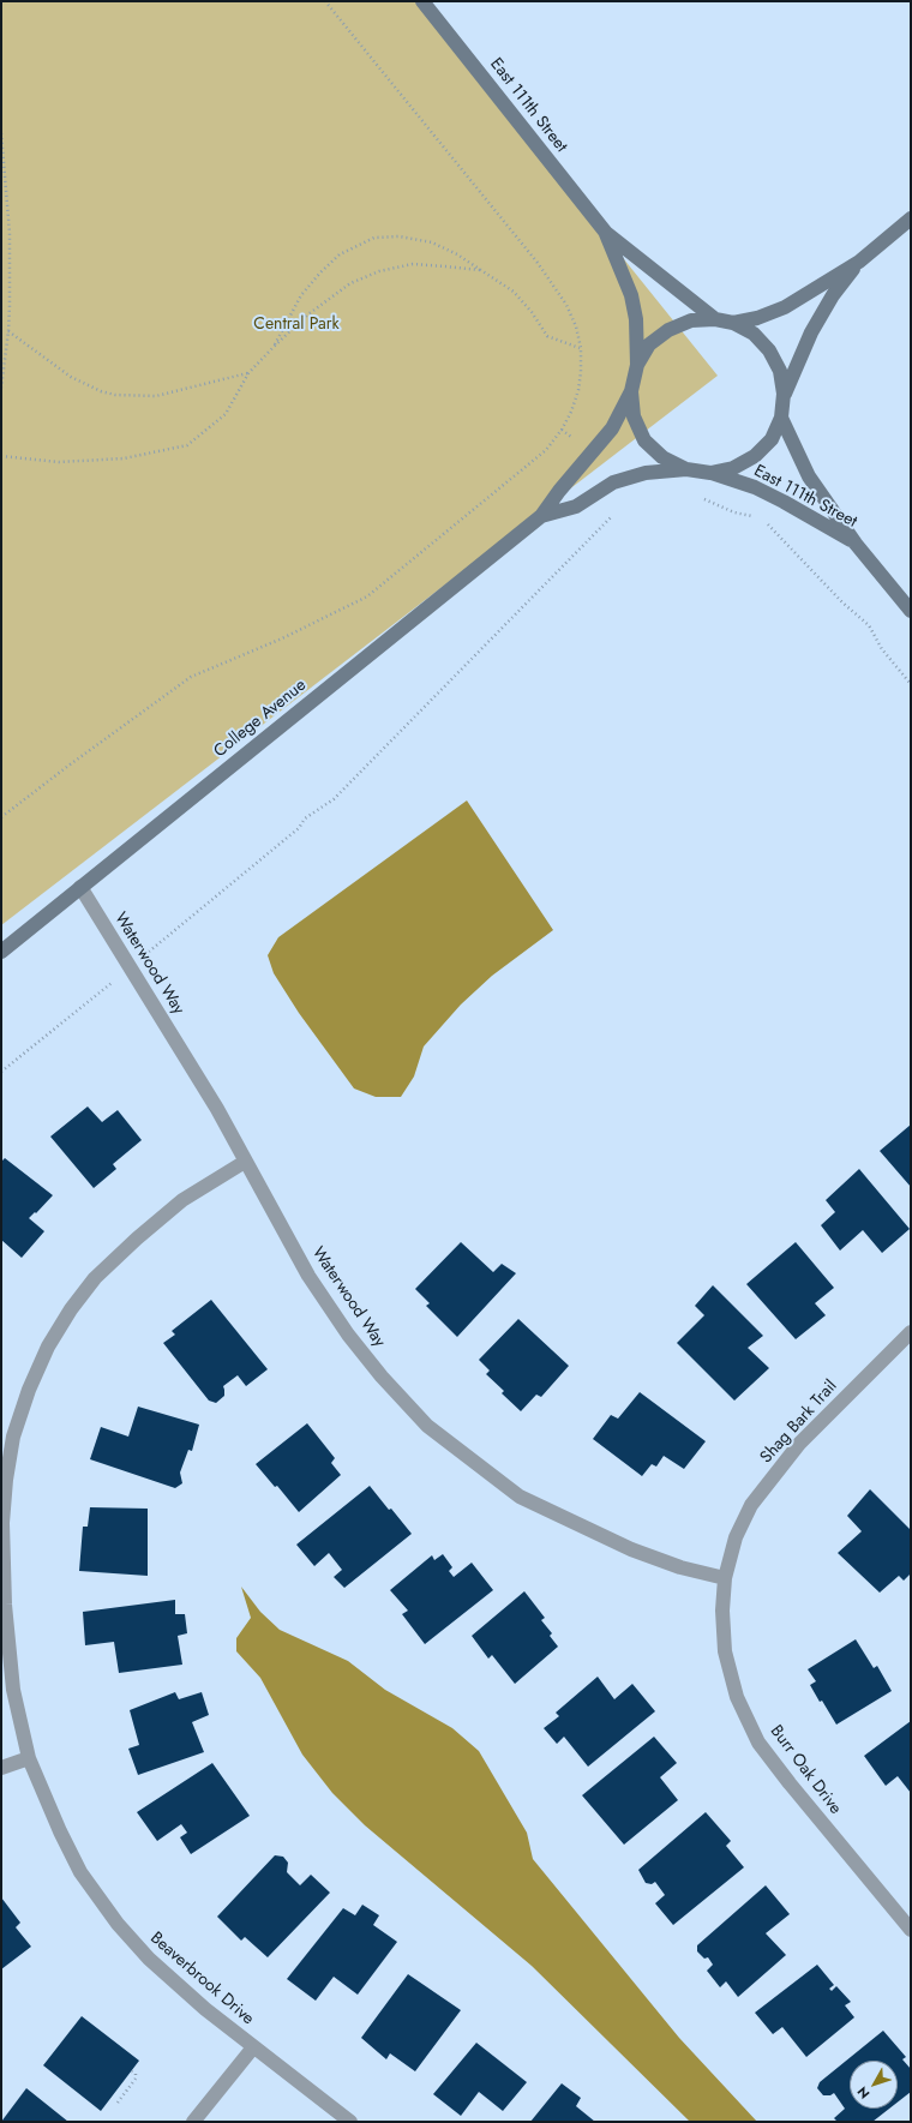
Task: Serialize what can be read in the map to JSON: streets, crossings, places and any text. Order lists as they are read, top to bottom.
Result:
{
  "streets": {
    "main road": ["East 111th Street", "College Avenue"],
    "street": [
      "Waterwood Way",
      "Shag Bark Trail",
      "Burr Oak Drive",
      "Beaverbrook Drive"
    ]
  },
  "crossings": [
    ["East 111th Street", "College Avenue"],
    ["College Avenue", "Waterwood Way"],
    ["Waterwood Way", "Shag Bark Trail"],
    ["Waterwood Way", "Burr Oak Drive"],
    ["Waterwood Way", "Beaverbrook Drive"],
    ["Shag Bark Trail", "Burr Oak Drive"]
  ],
  "parks": ["Central Park"],
  "north": "bottom left"
}
